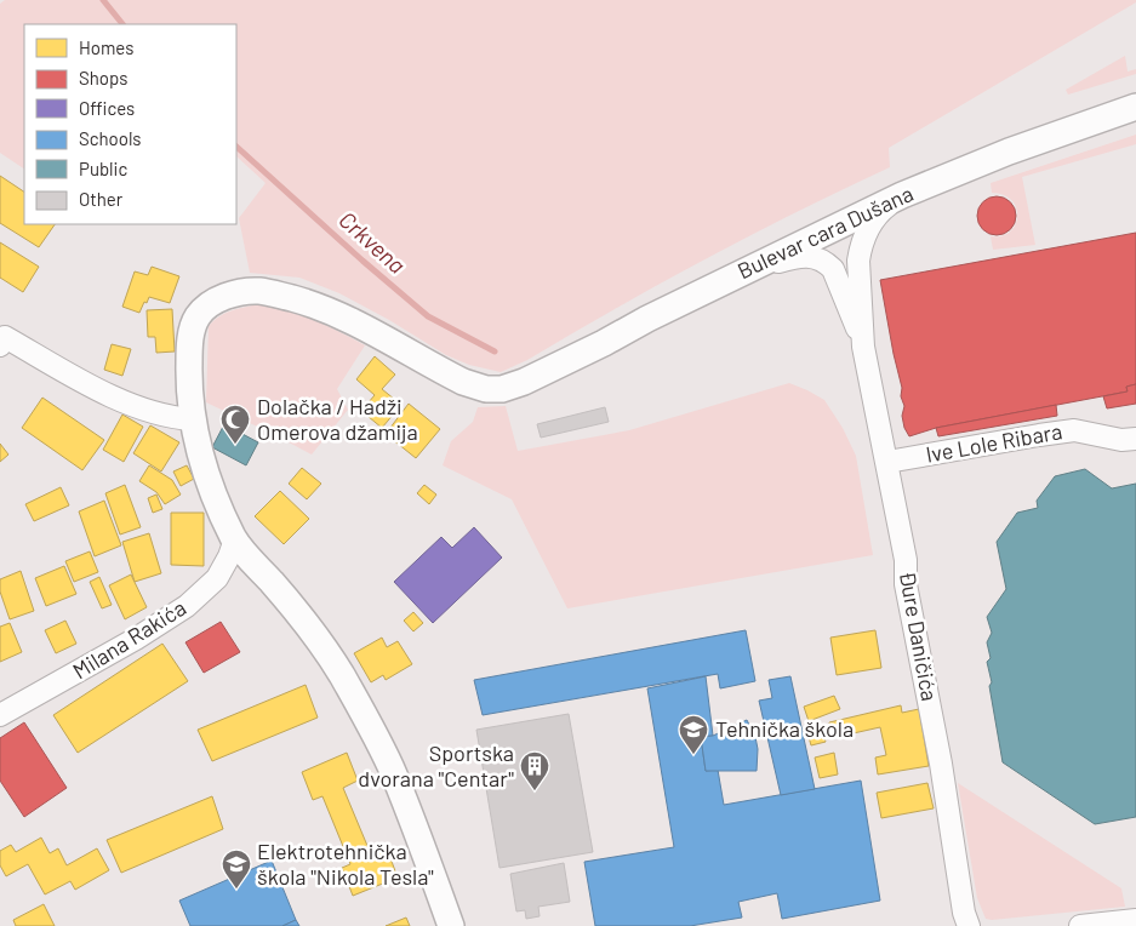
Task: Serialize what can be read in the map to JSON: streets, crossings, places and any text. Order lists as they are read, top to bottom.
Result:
{
  "streets": {
    "street": [
      "Bulevar cara Dušana",
      "Ive Lole Ribara",
      "Đure Daničića",
      "Milana Rakića"
    ]
  },
  "crossings": [
    ["Bulevar cara Dušana", "Đure Daničića"],
    ["Bulevar cara Dušana", "Milana Rakića"],
    ["Ive Lole Ribara", "Đure Daničića"]
  ],
  "water": ["Crkvena"],
  "places": {
    "mosque": ["Dolačka / Hadži Omerova džamija"],
    "school or university": ["Tehnička škola", "Elektrotehnička škola \"Nikola Tesla\""],
    "building": ["Sportska dvorana \"Centar\""]
  },
  "legend": [
    "Homes",
    "Shops",
    "Offices",
    "Schools",
    "Public",
    "Other"
  ]
}
